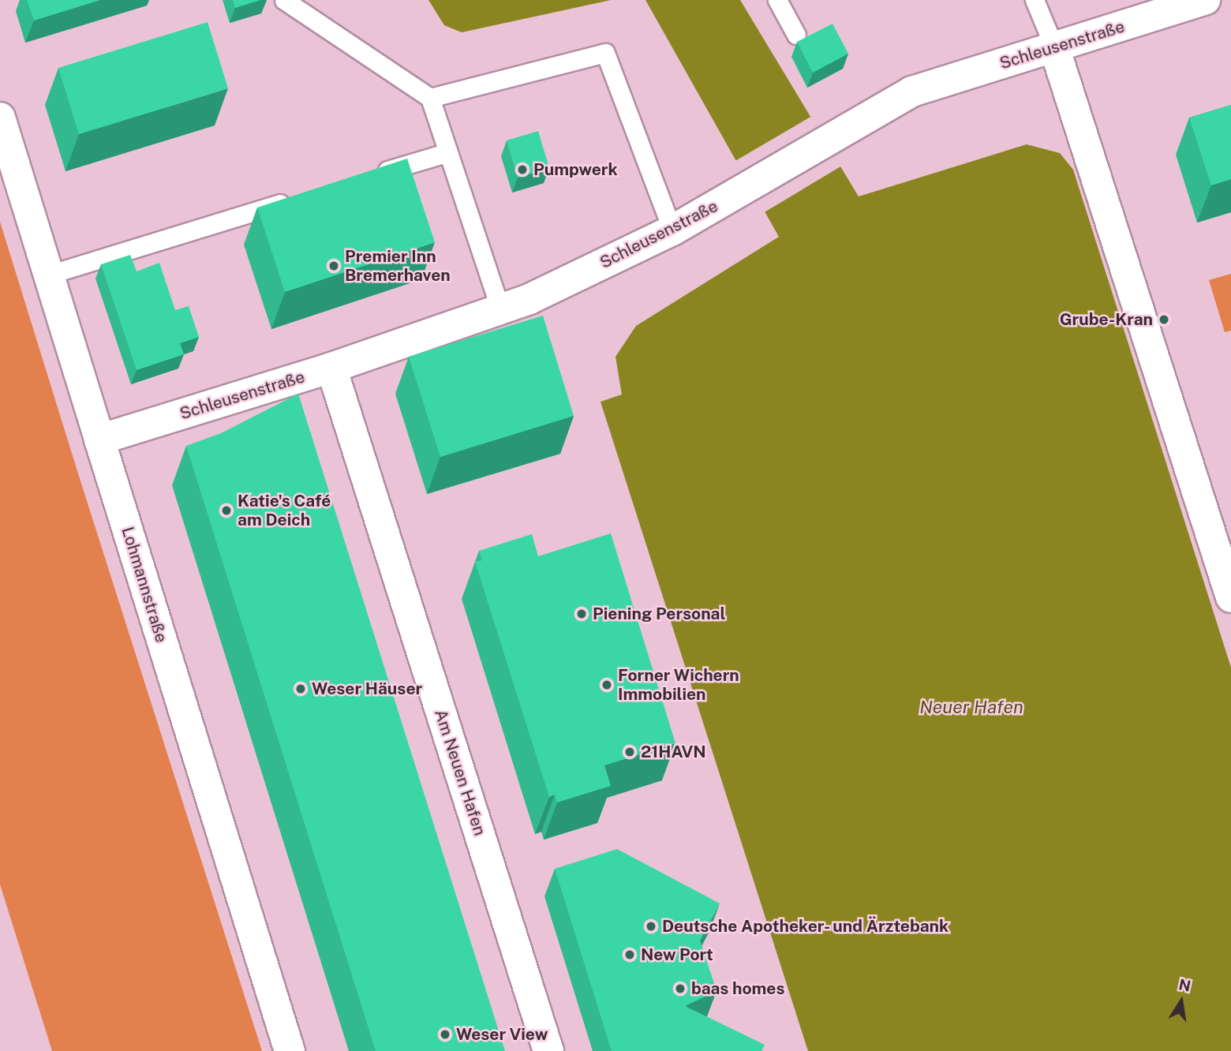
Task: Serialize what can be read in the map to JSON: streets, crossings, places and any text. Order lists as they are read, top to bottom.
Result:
{
  "streets": {
    "street": ["Schleusenstraße", "Lohmannstraße", "Am Neuen Hafen"]
  },
  "crossings": [
    ["Schleusenstraße", "Lohmannstraße"],
    ["Schleusenstraße", "Am Neuen Hafen"]
  ],
  "water": ["Neuer Hafen"],
  "places": [
    "Pumpwerk",
    "Premier Inn Bremerhaven",
    "Grube-Kran",
    "Katie's Café am Deich",
    "Piening Personal",
    "Forner Wichern Immobilien",
    "Weser Häuser",
    "21HAVN",
    "Deutsche Apotheker- und Ärztebank",
    "New Port",
    "baas homes",
    "Weser View"
  ],
  "north": "top"
}
